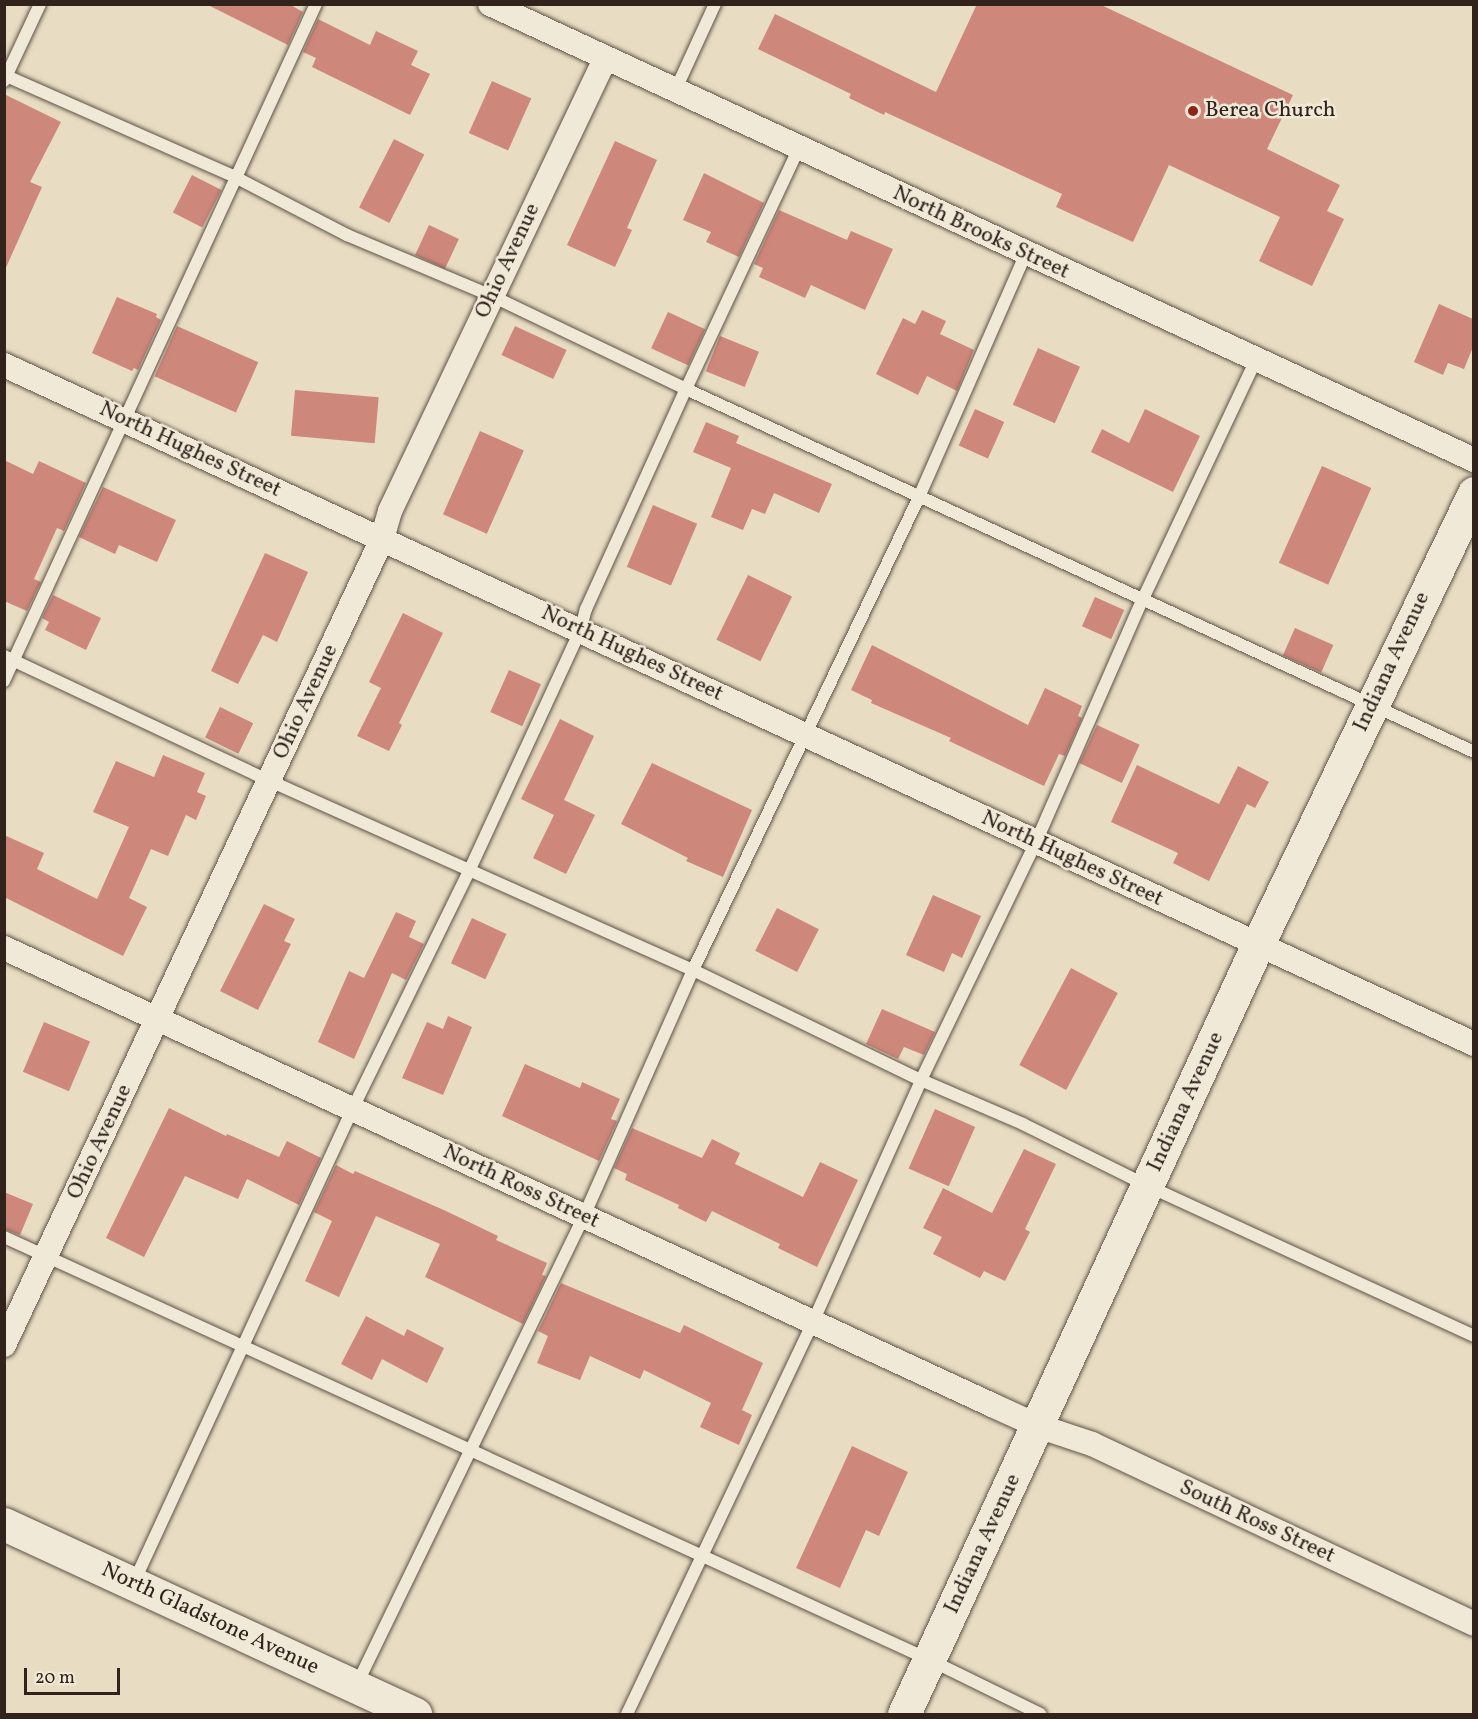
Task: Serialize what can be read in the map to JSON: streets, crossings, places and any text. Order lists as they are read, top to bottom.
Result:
{
  "streets": {
    "street": [
      "North Brooks Street",
      "Ohio Avenue",
      "North Hughes Street",
      "Indiana Avenue",
      "North Ross Street",
      "South Ross Street",
      "North Gladstone Avenue"
    ]
  },
  "crossings": [
    ["North Brooks Street", "Ohio Avenue"],
    ["Ohio Avenue", "North Hughes Street"],
    ["Ohio Avenue", "North Ross Street"],
    ["North Hughes Street", "Indiana Avenue"],
    ["Indiana Avenue", "North Ross Street"],
    ["Indiana Avenue", "South Ross Street"],
    ["North Ross Street", "South Ross Street"]
  ],
  "places": ["Berea Church"],
  "scale_bar": "20 m"
}
